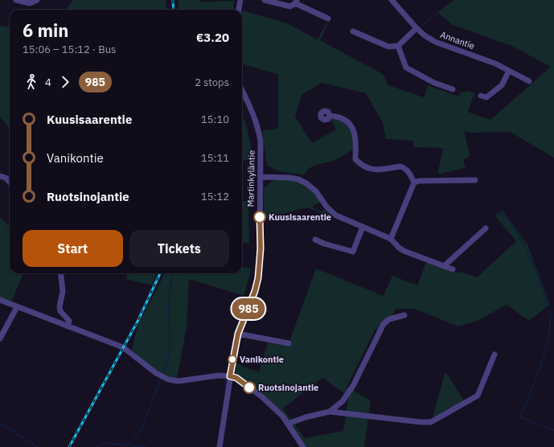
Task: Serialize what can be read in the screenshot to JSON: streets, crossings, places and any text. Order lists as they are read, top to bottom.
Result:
{
  "streets": {
    "street": ["Annantie", "Martinkyläntie"]
  },
  "places": ["Kuusisaarentie", "Vanikontie", "Ruotsinojantie"],
  "lines": ["bus line 985"],
  "page": {
    "on_map": "985",
    "heading": ["6 min", "15:06 – 15:12 · Bus", "€3.20"],
    "legs": ["4", "985", "2 stops"],
    "list": [
      {
        "name": "Kuusisaarentie",
        "value": "15:10"
      },
      {
        "name": "Vanikontie",
        "value": "15:11"
      },
      {
        "name": "Ruotsinojantie",
        "value": "15:12"
      }
    ],
    "buttons": ["Start", "Tickets"]
  }
}
